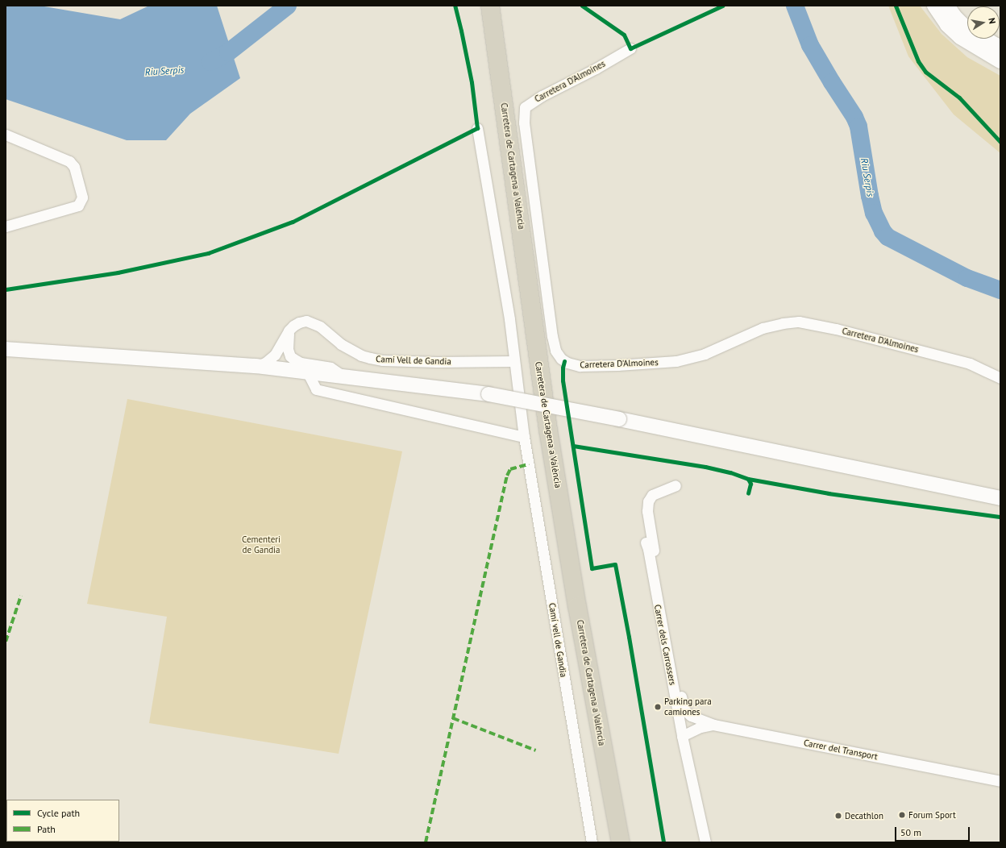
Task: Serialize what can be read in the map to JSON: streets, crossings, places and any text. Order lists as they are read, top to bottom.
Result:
{
  "streets": {
    "highway": ["Carretera de Cartagena a València"],
    "street": [
      "Carretera D'Almoines",
      "Camí Vell de Gandia",
      "Camí vell de Gandia",
      "Carrer dels Carrossers",
      "Carrer del Transport"
    ]
  },
  "crossings": [
    ["Camí Vell de Gandia", "Camí vell de Gandia"],
    ["Carrer dels Carrossers", "Carrer del Transport"]
  ],
  "water": ["Riu Serpis"],
  "parks": ["Cementeri de Gandia"],
  "places": ["Parking para camiones", "Forum Sport", "Decathlon"],
  "legend": ["Cycle path", "Path"],
  "scale_bar": "50 m",
  "north": "right"
}
